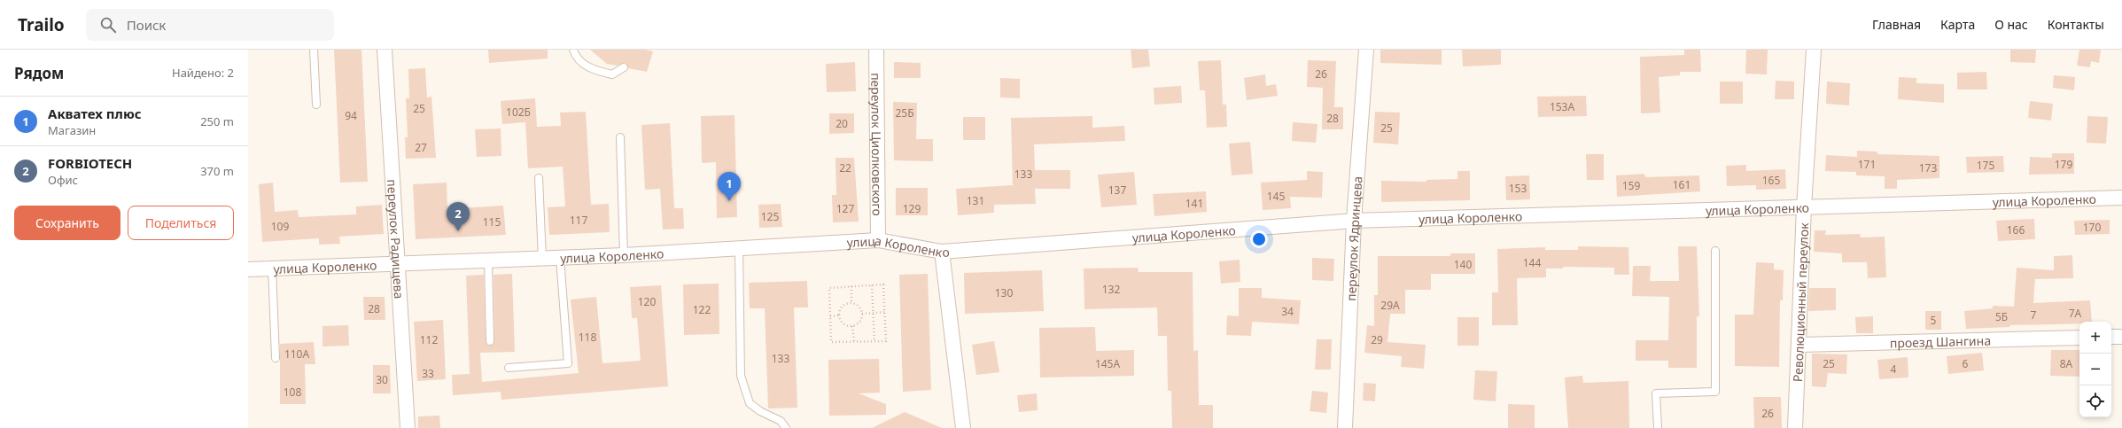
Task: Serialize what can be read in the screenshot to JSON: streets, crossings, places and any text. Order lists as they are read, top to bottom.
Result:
{
  "streets": {
    "street": [
      "переулок Циолковского",
      "улица Короленко",
      "переулок Радищева",
      "переулок Ядринцева",
      "Революционный переулок",
      "проезд Шангина"
    ]
  },
  "crossings": [
    ["переулок Циолковского", "улица Короленко"],
    ["улица Короленко", "переулок Радищева"],
    ["улица Короленко", "переулок Ядринцева"],
    ["улица Короленко", "Революционный переулок"],
    ["Революционный переулок", "проезд Шангина"]
  ],
  "house_numbers": [
    "26",
    "153А",
    "25",
    "102Б",
    "25Б",
    "94",
    "28",
    "20",
    "25",
    "27",
    "171",
    "179",
    "175",
    "22",
    "173",
    "133",
    "165",
    "161",
    "159",
    "153",
    "137",
    "145",
    "131",
    "141",
    "127",
    "129",
    "125",
    "117",
    "115",
    "109",
    "170",
    "166",
    "144",
    "140",
    "132",
    "130",
    "120",
    "29А",
    "28",
    "122",
    "34",
    "7А",
    "7",
    "5Б",
    "5",
    "118",
    "112",
    "29",
    "110А",
    "133",
    "145А",
    "25",
    "6",
    "8А",
    "4",
    "33",
    "30",
    "108",
    "26"
  ],
  "page": {
    "header": "Trailo",
    "search": "Поиск",
    "nav": [
      "Главная",
      "Карта",
      "О нас",
      "Контакты"
    ],
    "heading": ["Рядом", "Найдено: 2"],
    "list": [
      {
        "mark": "1",
        "name": "Акватех плюс",
        "note": "Магазин",
        "value": "250 m"
      },
      {
        "mark": "2",
        "name": "FORBIOTECH",
        "note": "Офис",
        "value": "370 m"
      }
    ],
    "pins": ["1", "2"],
    "buttons": ["Сохранить", "Поделиться"],
    "map_buttons": ["+", "−"]
  }
}
